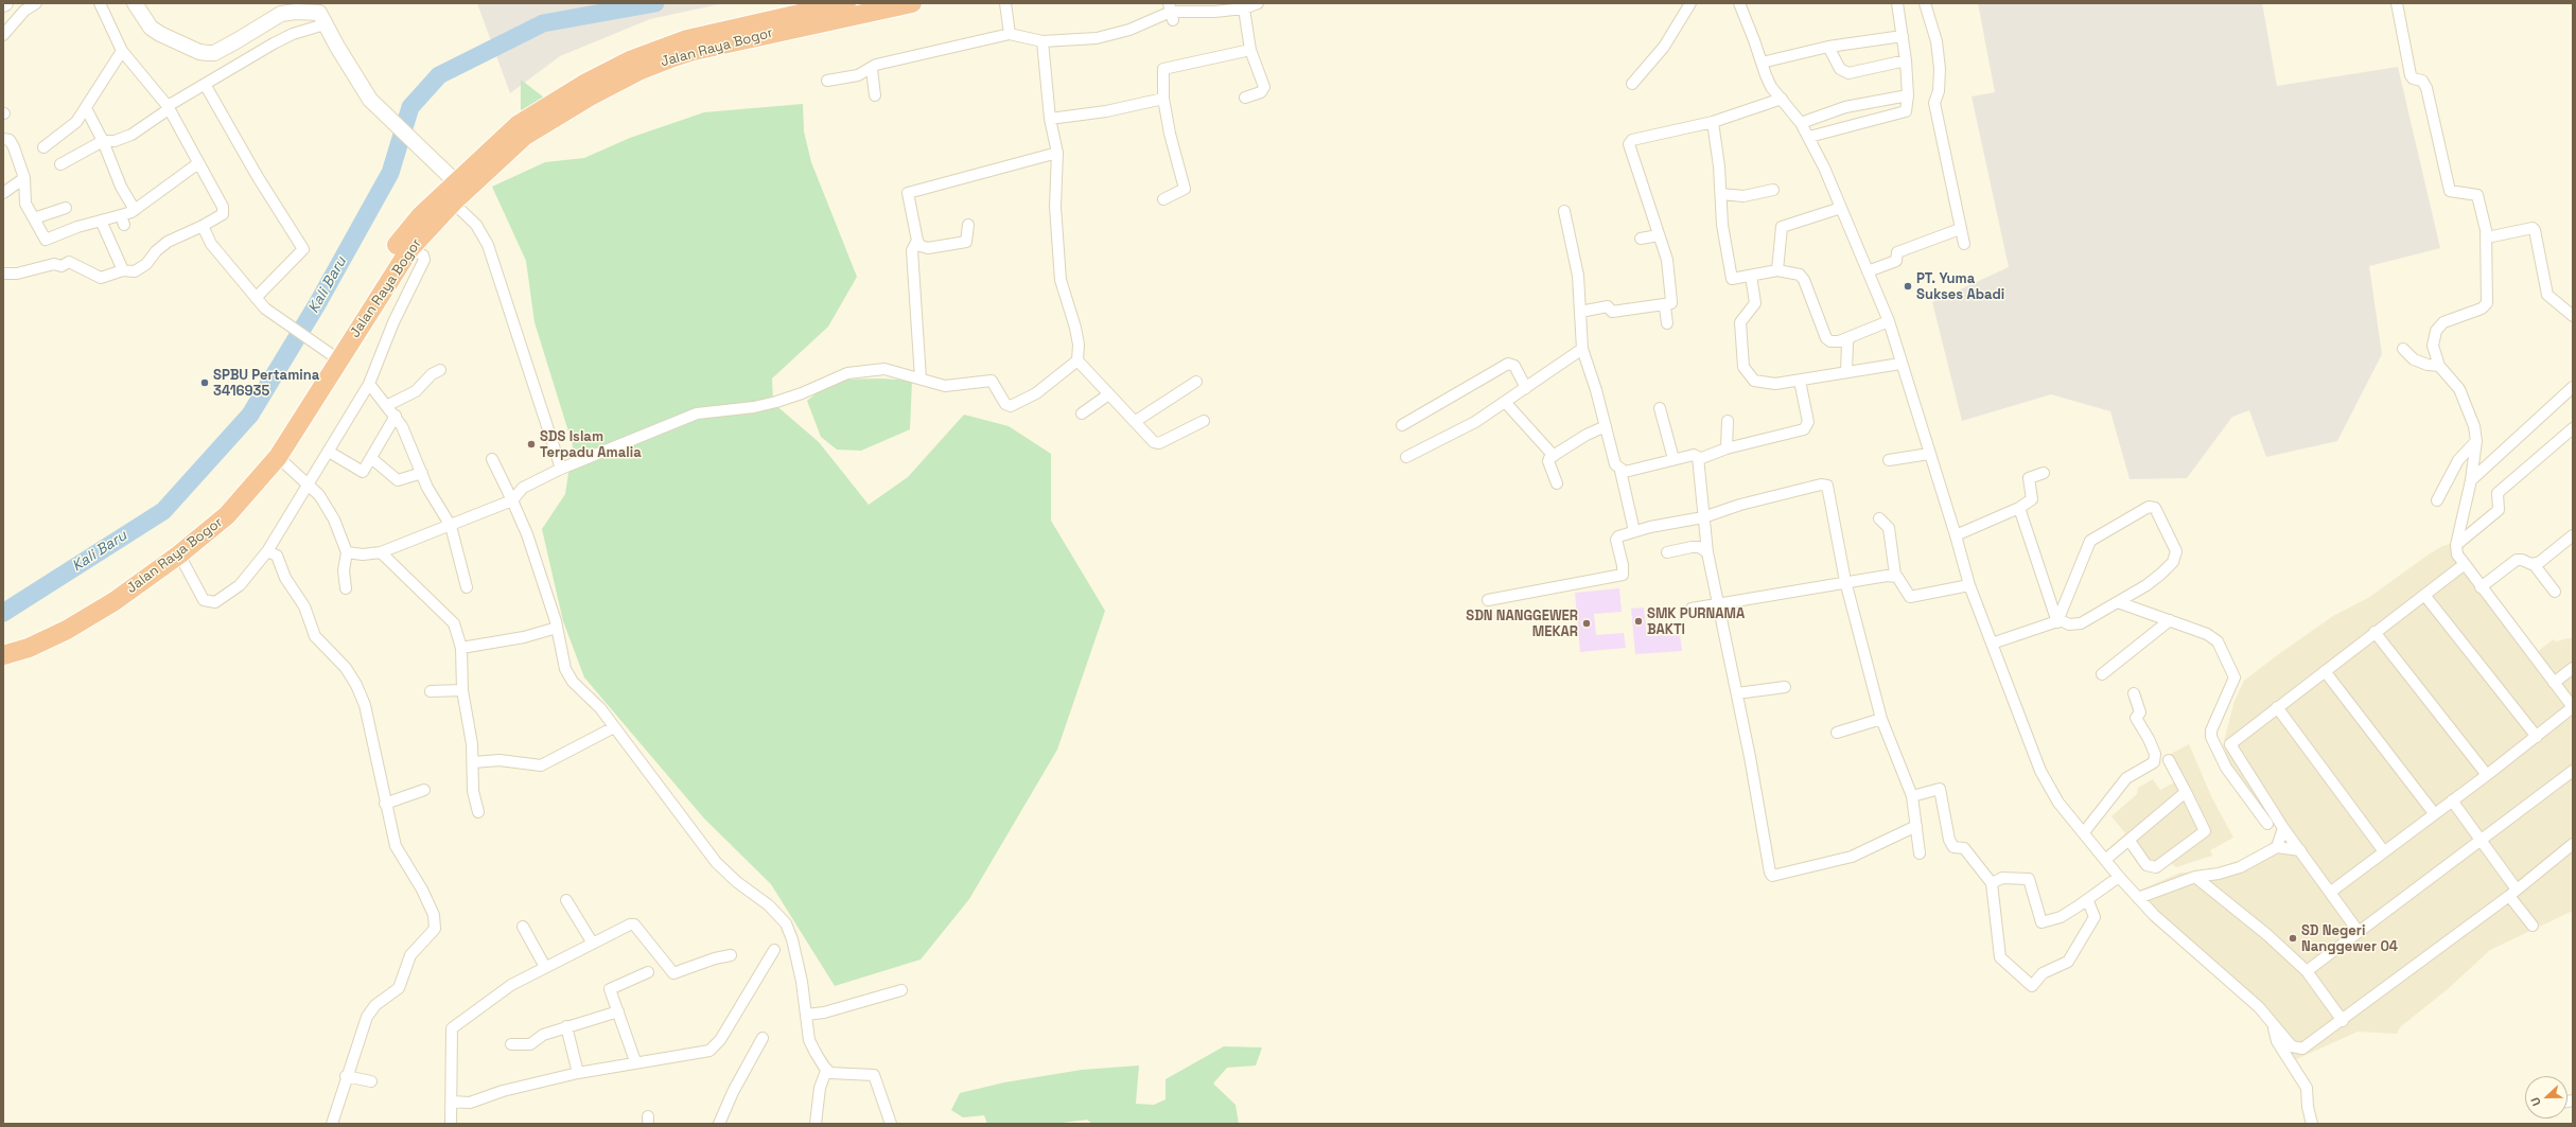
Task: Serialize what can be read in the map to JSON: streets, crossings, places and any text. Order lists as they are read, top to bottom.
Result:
{
  "streets": {
    "highway": ["Jalan Raya Bogor"]
  },
  "water": ["Kali Baru"],
  "places": [
    "PT. Yuma Sukses Abadi",
    "SPBU Pertamina 3416935",
    "SDS Islam Terpadu Amalia",
    "SMK PURNAMA BAKTI",
    "SDN NANGGEWER MEKAR",
    "SD Negeri Nanggewer 04"
  ],
  "north": "left"
}
